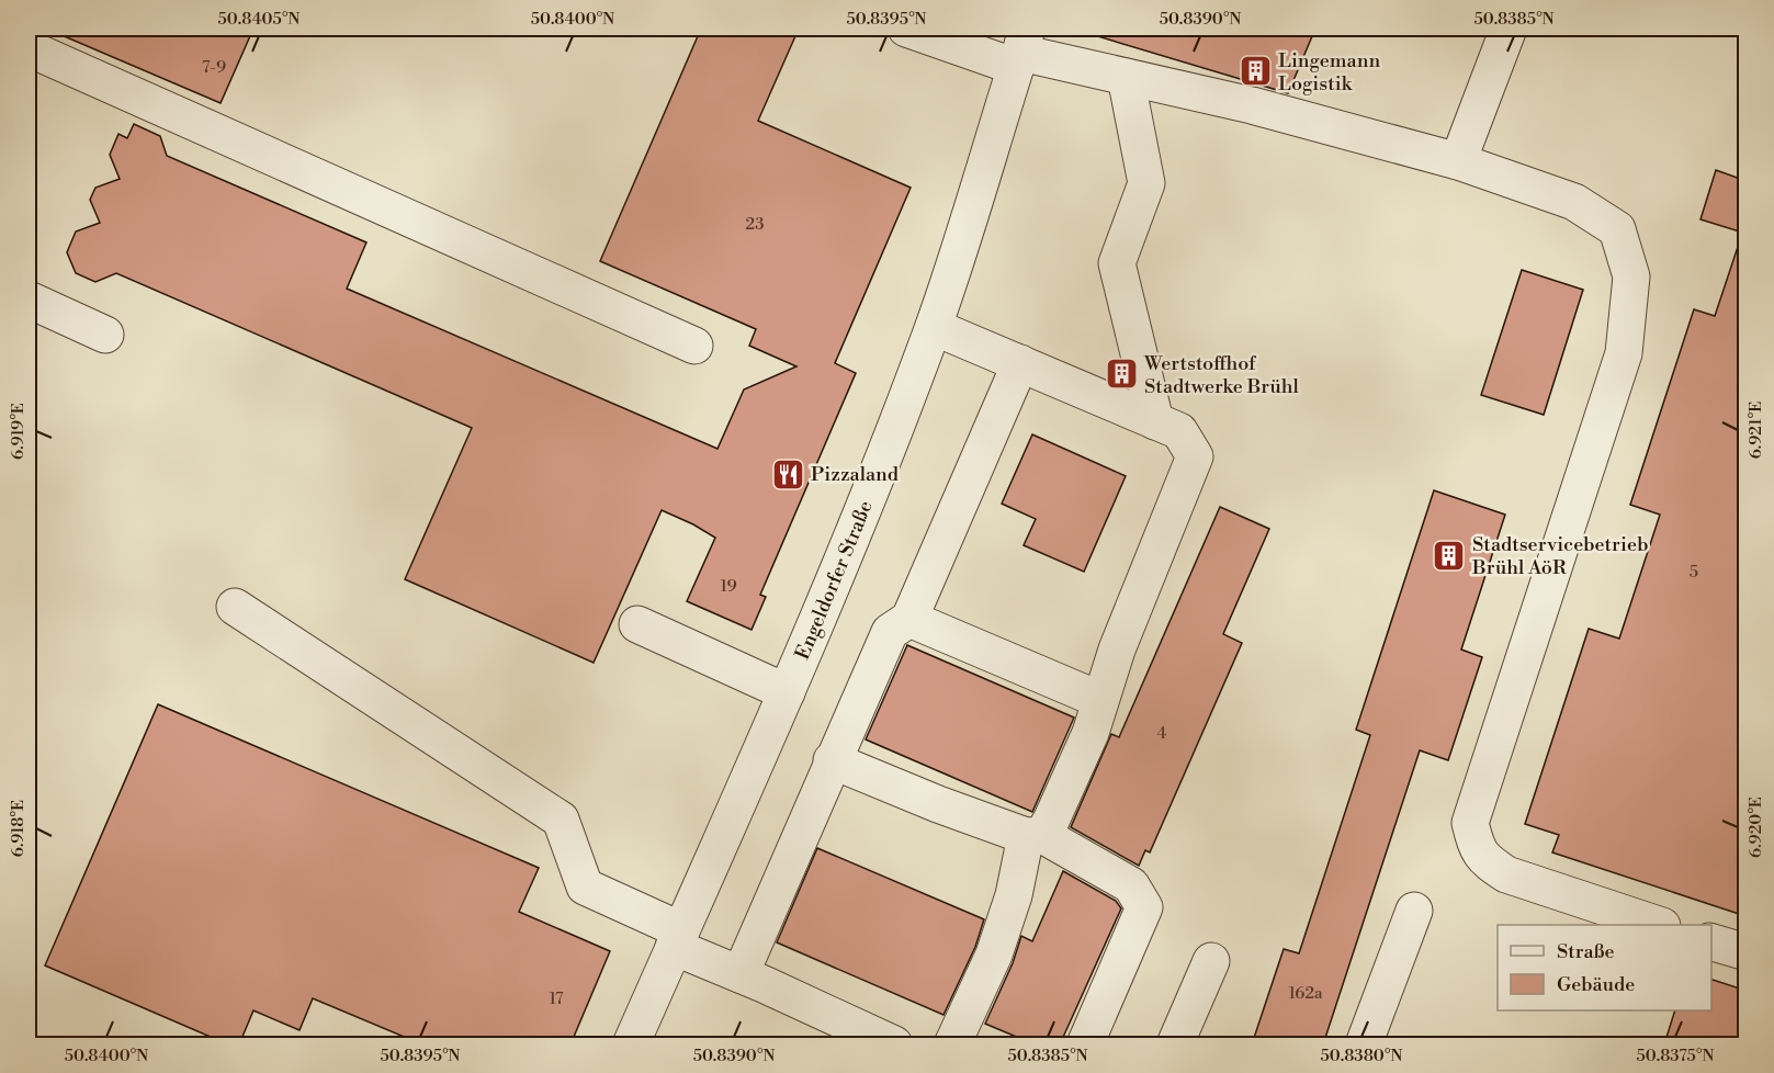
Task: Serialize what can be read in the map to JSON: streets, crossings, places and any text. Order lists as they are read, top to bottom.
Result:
{
  "streets": {
    "street": ["Engeldorfer Straße"]
  },
  "places": {
    "building": ["Lingemann Logistik", "Wertstoffhof Stadtwerke Brühl", "Stadtservicebetrieb Brühl AöR"],
    "restaurant": ["Pizzaland"]
  },
  "house_numbers": [
    "7-9",
    "23",
    "5",
    "19",
    "4",
    "162a",
    "17"
  ],
  "legend": ["Straße", "Gebäude"],
  "coordinates": [
    "50.8405°N",
    "50.8400°N",
    "50.8395°N",
    "50.8390°N",
    "50.8385°N",
    "6.921°E",
    "6.919°E",
    "6.920°E",
    "6.918°E",
    "50.8380°N",
    "50.8375°N"
  ]
}
